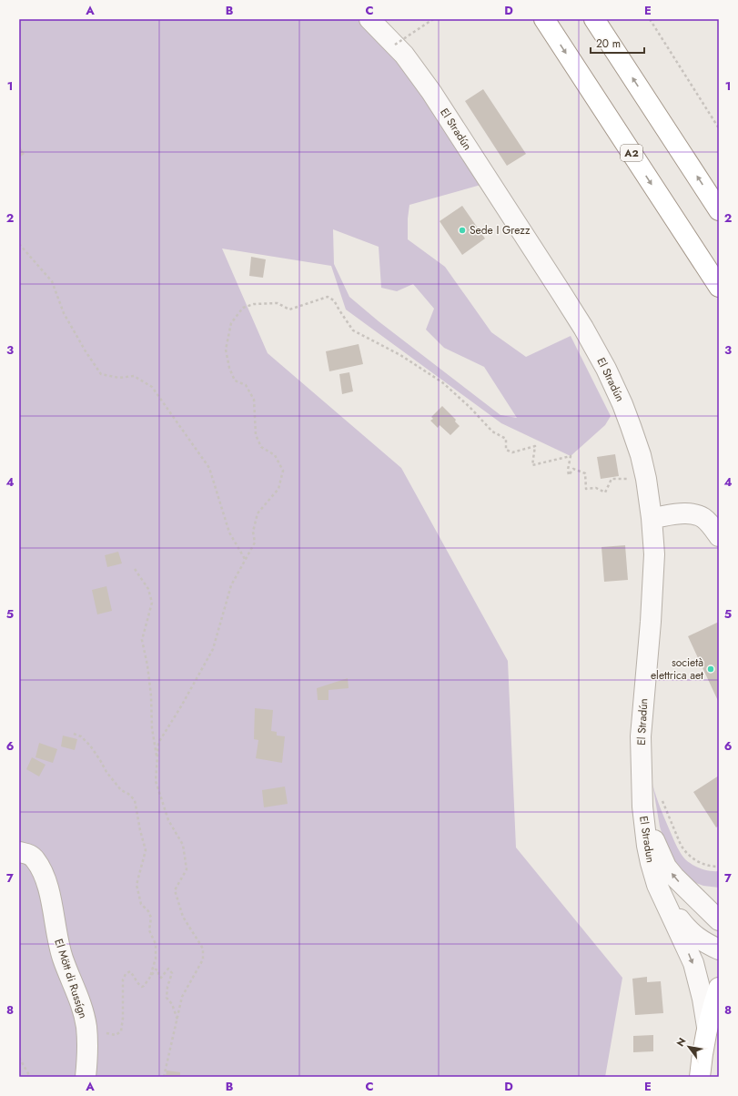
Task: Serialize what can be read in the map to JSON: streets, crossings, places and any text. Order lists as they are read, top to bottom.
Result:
{
  "streets": {
    "main road": ["A2", "El Stradun"],
    "street": ["El Stradún", "El Mött di Russígn"]
  },
  "crossings": [
    ["El Stradún", "El Stradun"]
  ],
  "places": ["Sede I Grezz", "società elettrica aet"],
  "scale_bar": "20 m",
  "north": "top left",
  "grid": {
    "columns": [
      "A",
      "B",
      "C",
      "D",
      "E"
    ],
    "rows": [
      "1",
      "2",
      "3",
      "4",
      "5",
      "6",
      "7",
      "8"
    ]
  }
}
